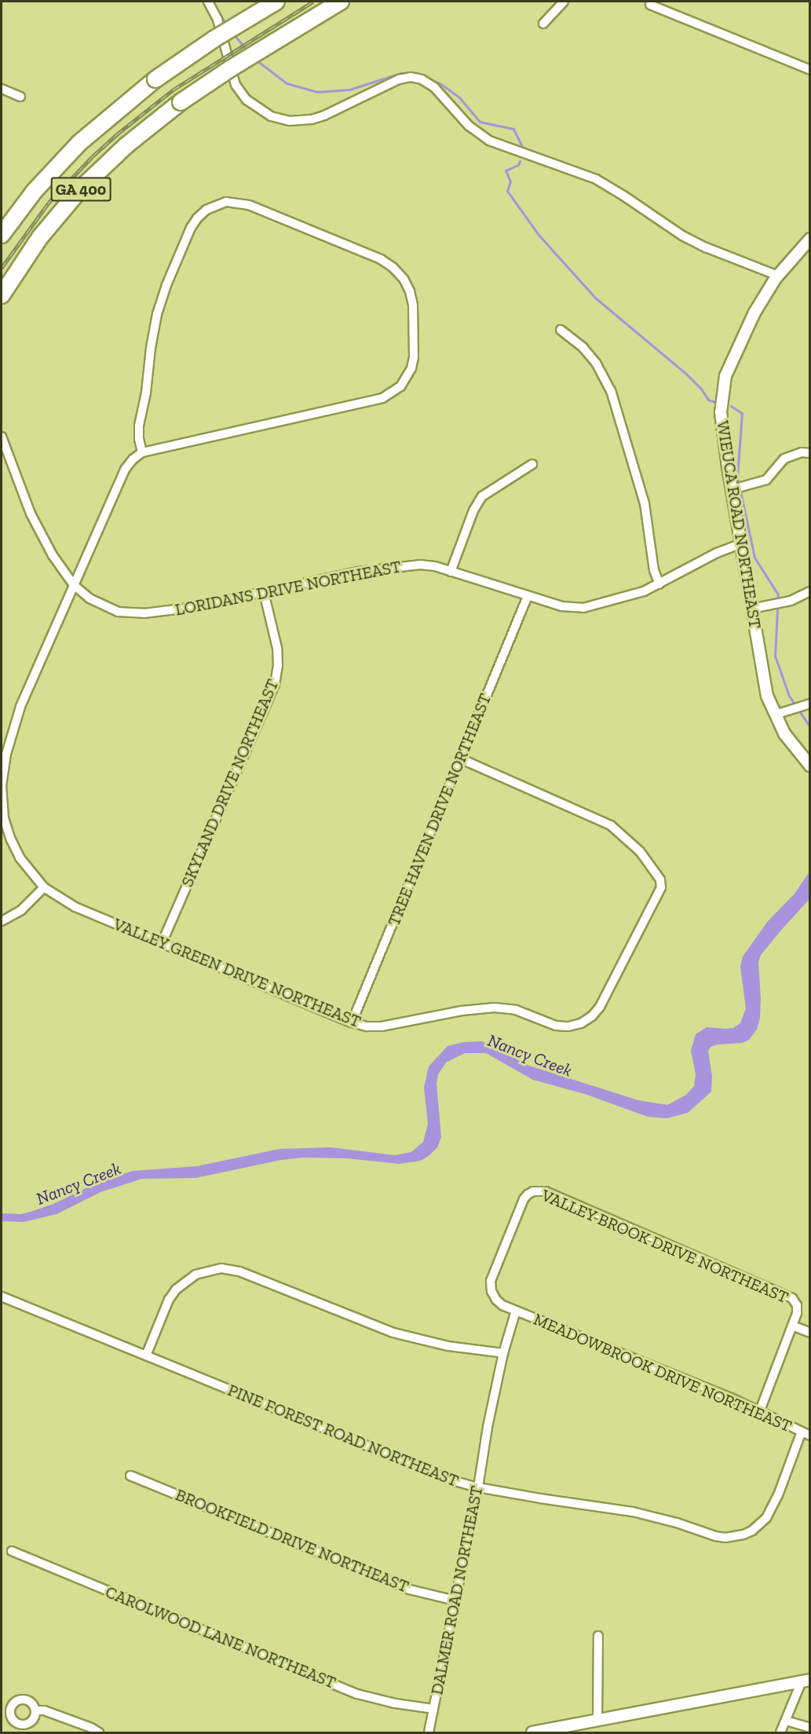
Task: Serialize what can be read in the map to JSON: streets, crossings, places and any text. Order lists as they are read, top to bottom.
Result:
{
  "streets": {
    "highway": ["GA 400"],
    "street": [
      "WIEUCA ROAD NORTHEAST",
      "LORIDANS DRIVE NORTHEAST",
      "SKYLAND DRIVE NORTHEAST",
      "TREE HAVEN DRIVE NORTHEAST",
      "VALLEY GREEN DRIVE NORTHEAST",
      "VALLEY BROOK DRIVE NORTHEAST",
      "MEADOWBROOK DRIVE NORTHEAST",
      "PINE FOREST ROAD NORTHEAST",
      "BROOKFIELD DRIVE NORTHEAST",
      "DALMER ROAD NORTHEAST",
      "CAROLWOOD LANE NORTHEAST"
    ]
  },
  "crossings": [
    ["WIEUCA ROAD NORTHEAST", "LORIDANS DRIVE NORTHEAST"],
    ["LORIDANS DRIVE NORTHEAST", "SKYLAND DRIVE NORTHEAST"],
    ["LORIDANS DRIVE NORTHEAST", "TREE HAVEN DRIVE NORTHEAST"],
    ["LORIDANS DRIVE NORTHEAST", "VALLEY GREEN DRIVE NORTHEAST"],
    ["SKYLAND DRIVE NORTHEAST", "VALLEY GREEN DRIVE NORTHEAST"],
    ["TREE HAVEN DRIVE NORTHEAST", "VALLEY GREEN DRIVE NORTHEAST"],
    ["VALLEY BROOK DRIVE NORTHEAST", "MEADOWBROOK DRIVE NORTHEAST"],
    ["VALLEY BROOK DRIVE NORTHEAST", "DALMER ROAD NORTHEAST"],
    ["MEADOWBROOK DRIVE NORTHEAST", "PINE FOREST ROAD NORTHEAST"],
    ["MEADOWBROOK DRIVE NORTHEAST", "DALMER ROAD NORTHEAST"],
    ["PINE FOREST ROAD NORTHEAST", "DALMER ROAD NORTHEAST"],
    ["BROOKFIELD DRIVE NORTHEAST", "DALMER ROAD NORTHEAST"],
    ["DALMER ROAD NORTHEAST", "CAROLWOOD LANE NORTHEAST"]
  ],
  "water": ["Nancy Creek"]
}
